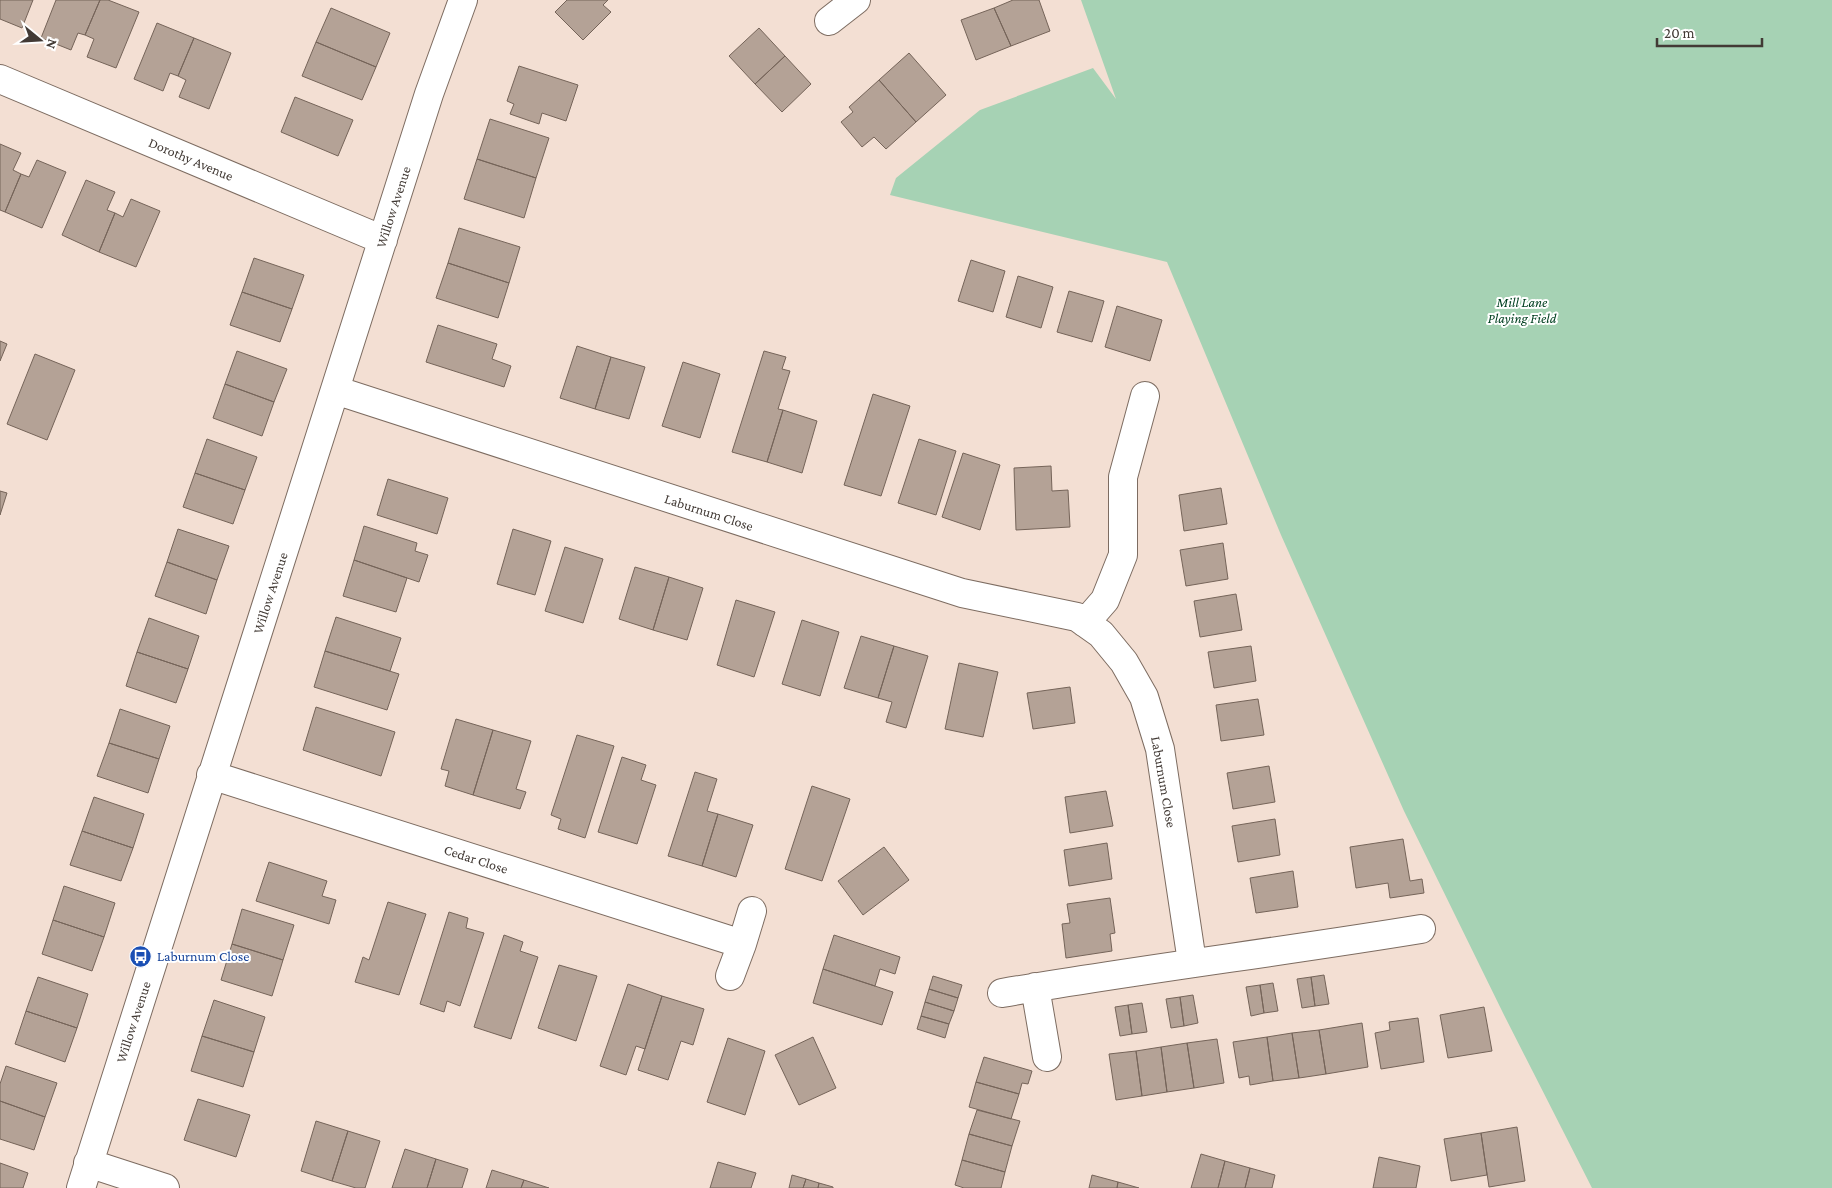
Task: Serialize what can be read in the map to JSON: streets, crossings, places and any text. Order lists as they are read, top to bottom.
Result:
{
  "streets": {
    "street": [
      "Dorothy Avenue",
      "Willow Avenue",
      "Laburnum Close",
      "Cedar Close"
    ]
  },
  "crossings": [
    ["Dorothy Avenue", "Willow Avenue"],
    ["Willow Avenue", "Laburnum Close"],
    ["Willow Avenue", "Cedar Close"]
  ],
  "parks": ["Mill Lane Playing Field"],
  "places": {
    "bus stop": ["Laburnum Close"]
  },
  "scale_bar": "20 m",
  "north": "right"
}
